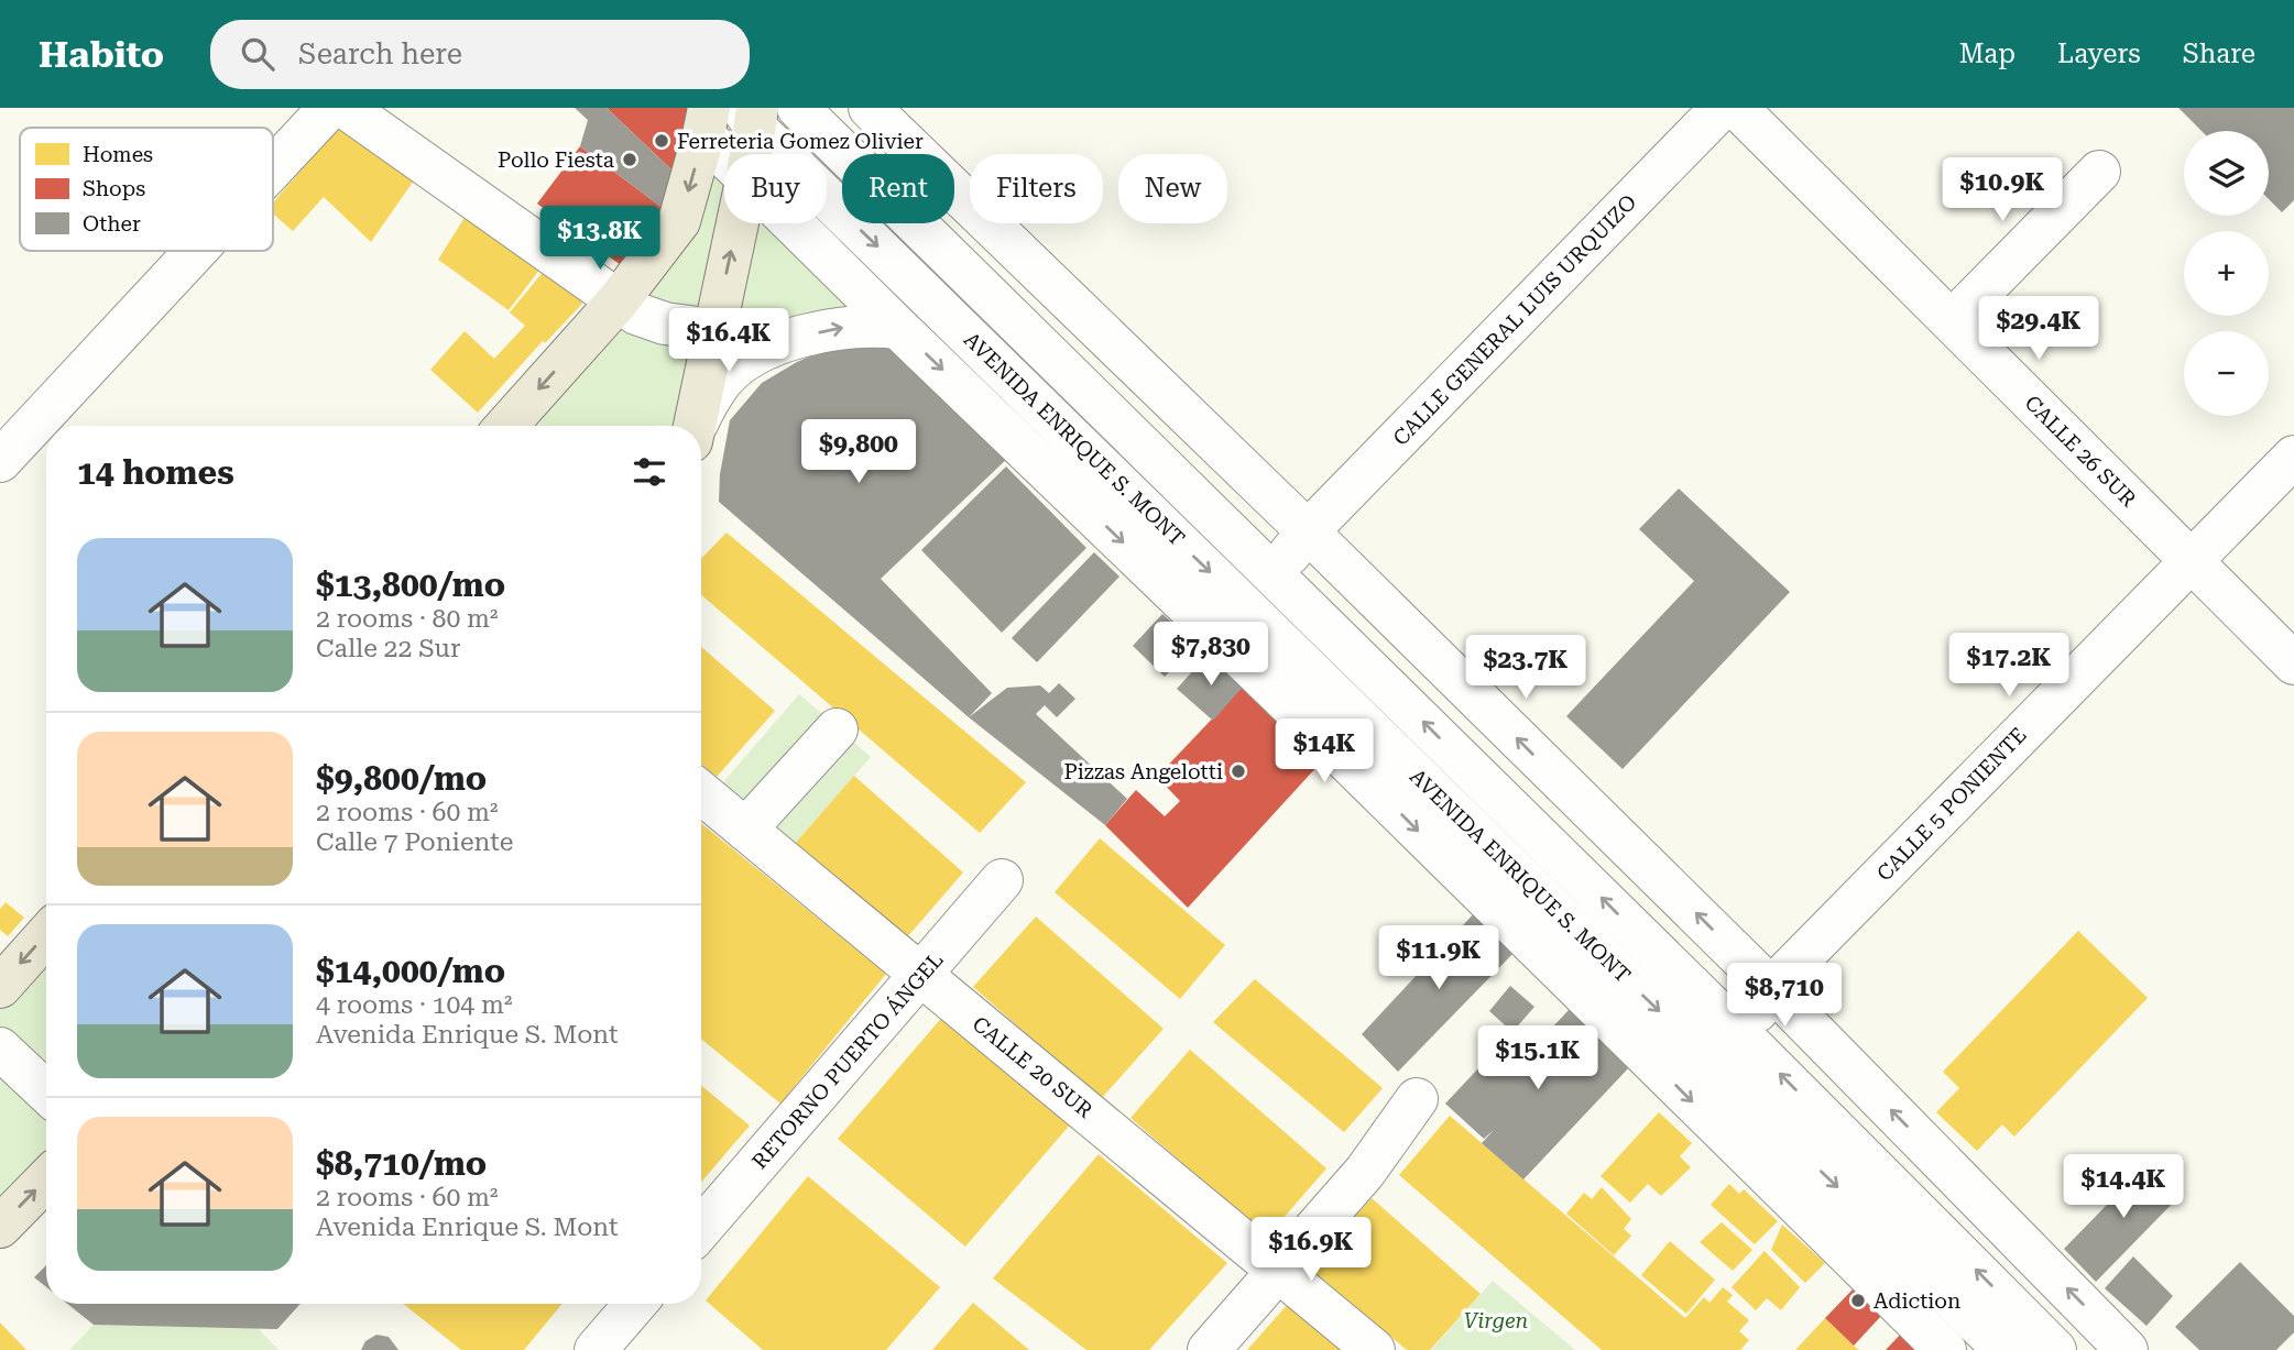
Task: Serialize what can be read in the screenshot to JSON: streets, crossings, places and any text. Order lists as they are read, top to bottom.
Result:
{
  "streets": {
    "street": [
      "CALLE GENERAL LUIS URQUIZO",
      "AVENIDA ENRIQUE S. MONT",
      "CALLE 26 SUR",
      "CALLE 5 PONIENTE",
      "RETORNO PUERTO ÁNGEL",
      "CALLE 20 SUR"
    ]
  },
  "crossings": [
    ["CALLE GENERAL LUIS URQUIZO", "AVENIDA ENRIQUE S. MONT"],
    ["AVENIDA ENRIQUE S. MONT", "CALLE 5 PONIENTE"],
    ["CALLE 26 SUR", "CALLE 5 PONIENTE"],
    ["RETORNO PUERTO ÁNGEL", "CALLE 20 SUR"]
  ],
  "parks": ["Virgen"],
  "places": [
    "Ferreteria Gomez Olivier",
    "Pollo Fiesta",
    "Pizzas Angelotti",
    "Adiction"
  ],
  "legend": ["Homes", "Shops", "Other"],
  "page": {
    "header": "Habito",
    "search": "Search here",
    "nav": ["Map", "Layers", "Share"],
    "map_buttons": ["+", "−"],
    "chip": [
      "Buy",
      "Rent",
      "Filters",
      "New"
    ],
    "price": [
      "$10.9K",
      "$13.8K",
      "$29.4K",
      "$16.4K",
      "$9,800",
      "$7,830",
      "$17.2K",
      "$23.7K",
      "$14K",
      "$11.9K",
      "$8,710",
      "$15.1K",
      "$14.4K",
      "$16.9K"
    ],
    "heading": "14 homes",
    "list": [
      {
        "name": "$13,800/mo",
        "note": "2 rooms · 80 m² · Calle 22 Sur"
      },
      {
        "name": "$9,800/mo",
        "note": "2 rooms · 60 m² · Calle 7 Poniente"
      },
      {
        "name": "$14,000/mo",
        "note": "4 rooms · 104 m² · Avenida Enrique S. Mont"
      },
      {
        "name": "$8,710/mo",
        "note": "2 rooms · 60 m² · Avenida Enrique S. Mont"
      }
    ]
  }
}
